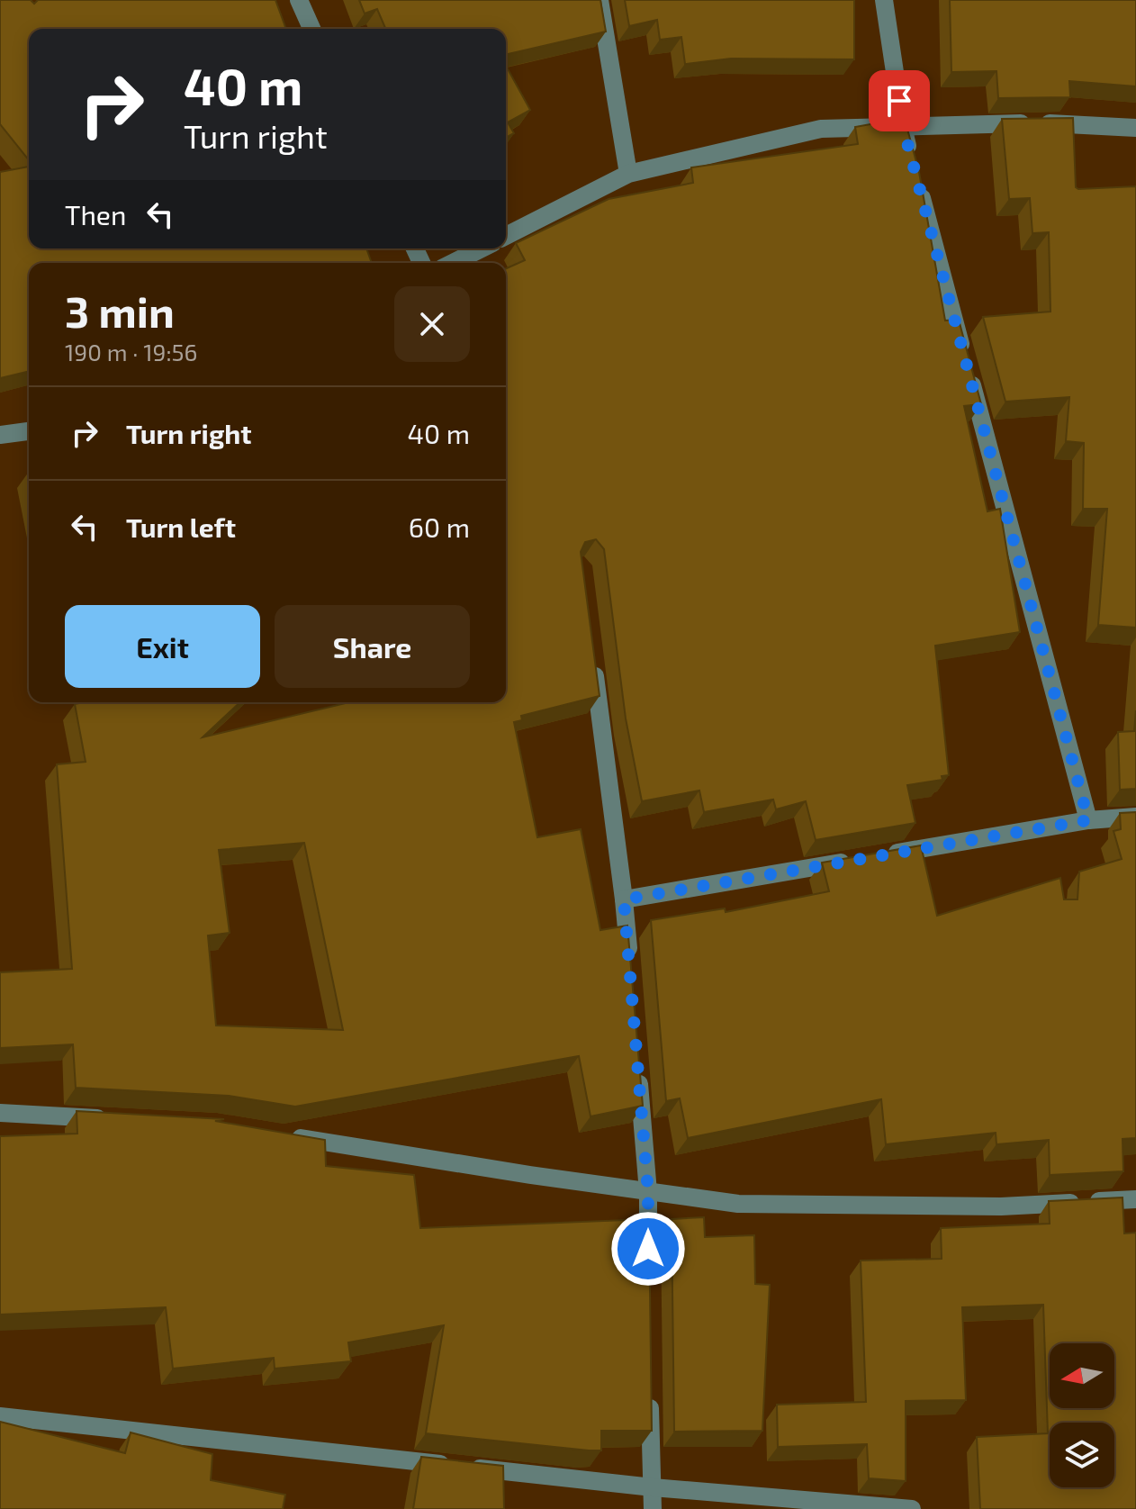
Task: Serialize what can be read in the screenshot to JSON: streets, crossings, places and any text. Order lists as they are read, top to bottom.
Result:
{
  "north": "left",
  "page": {
    "turn": ["40 m", "Turn right"],
    "then": "Then",
    "heading": ["3 min", "190 m · 19:56"],
    "list": [
      {
        "name": "Turn right",
        "value": "40 m"
      },
      {
        "name": "Turn left",
        "value": "60 m"
      }
    ],
    "buttons": ["Exit", "Share"]
  }
}
